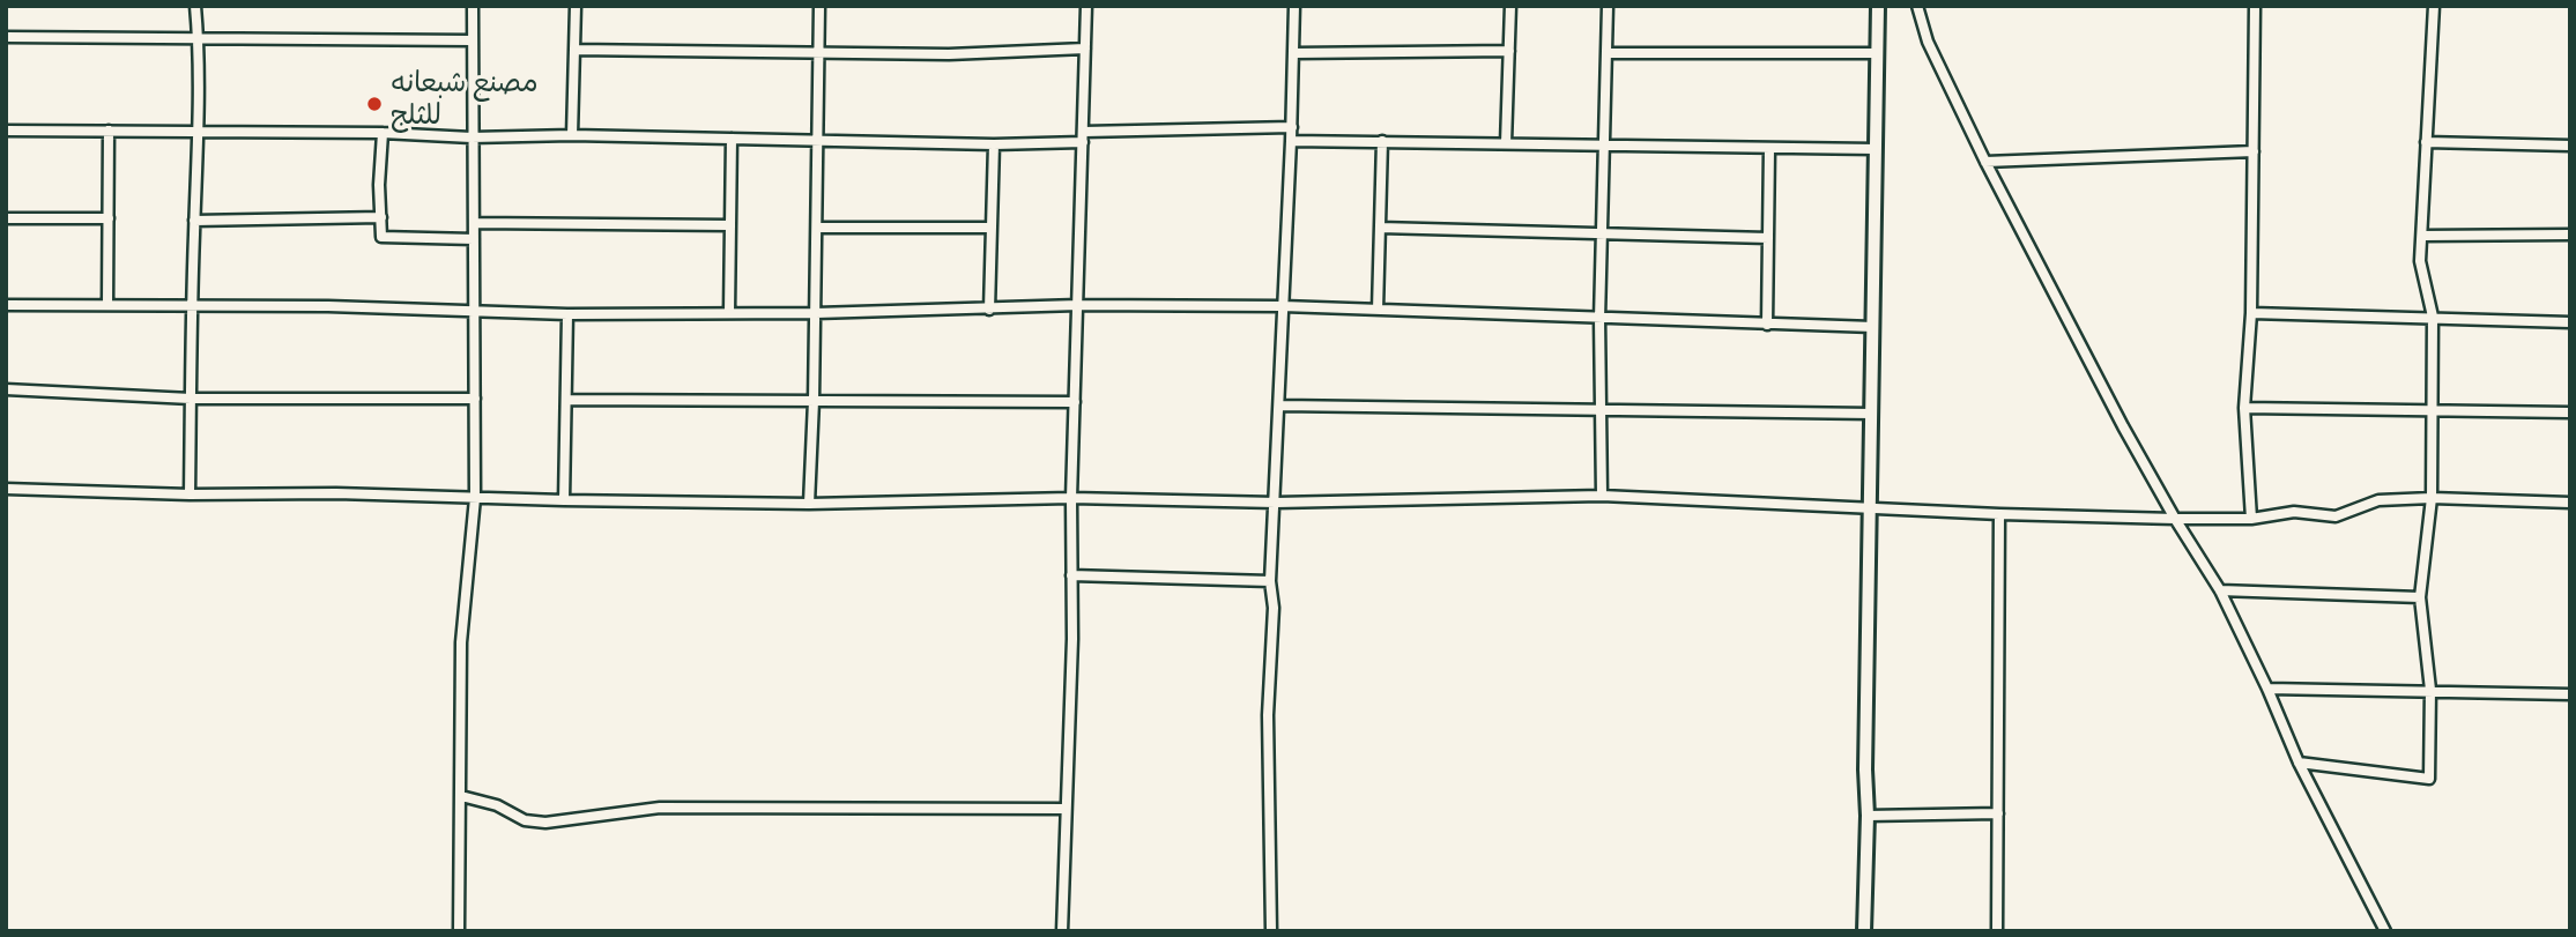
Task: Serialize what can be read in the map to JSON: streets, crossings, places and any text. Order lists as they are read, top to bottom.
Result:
{
  "places": ["مصنع شبعانه للثلج"]
}
